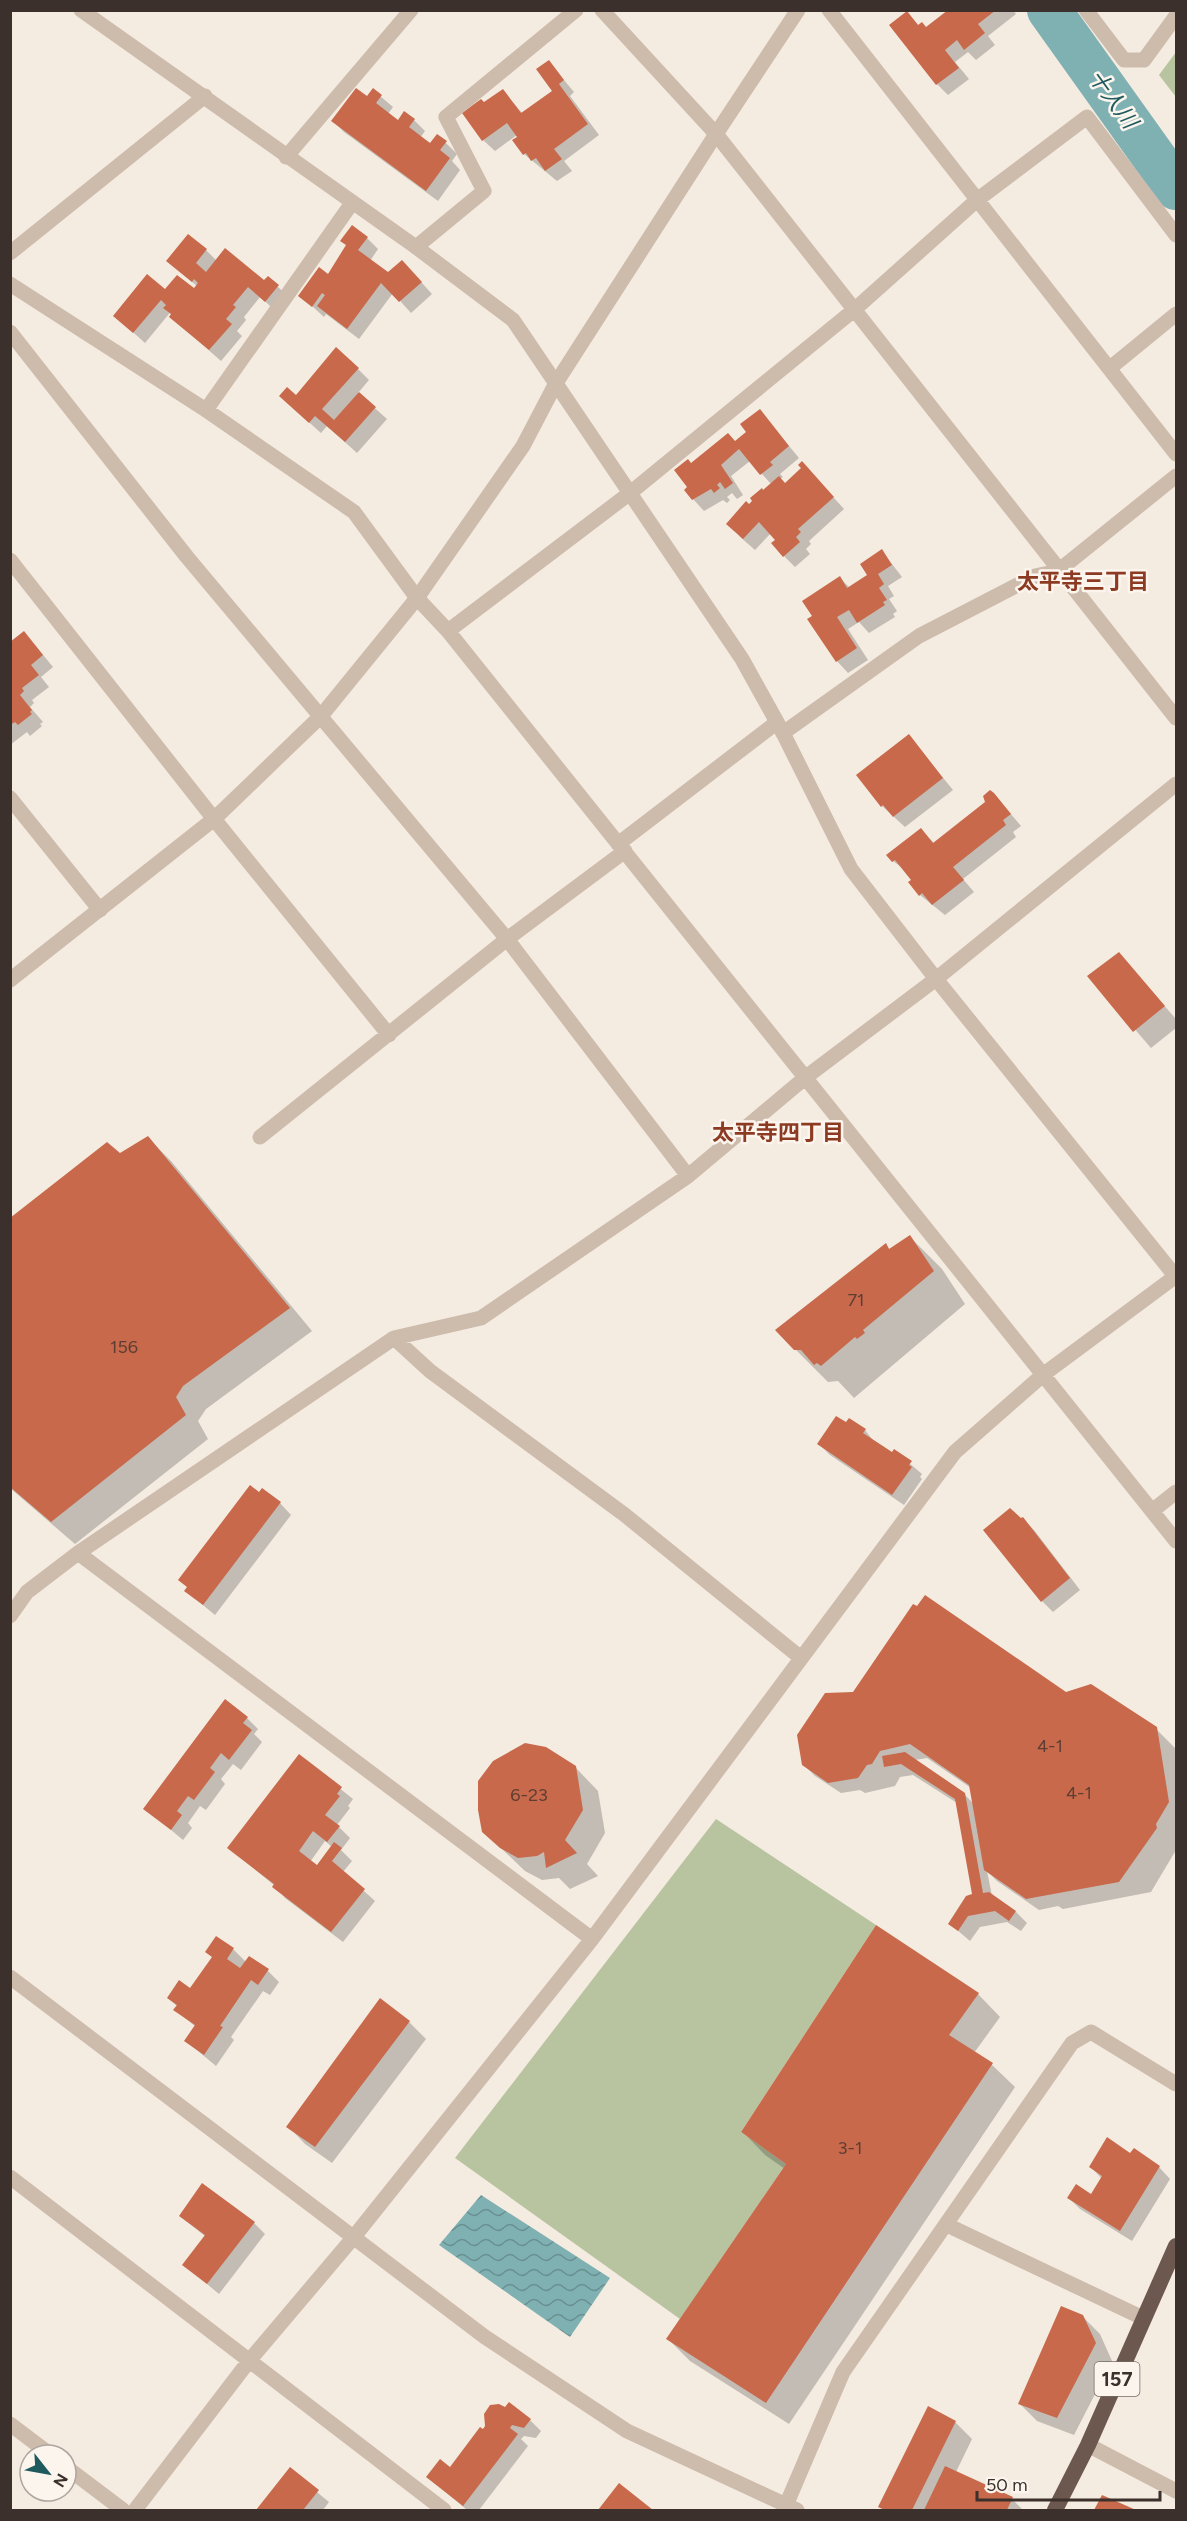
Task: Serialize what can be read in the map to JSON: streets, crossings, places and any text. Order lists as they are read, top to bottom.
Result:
{
  "streets": {
    "highway": ["157"]
  },
  "districts": ["太平寺三丁目", "太平寺四丁目"],
  "water": ["十人川"],
  "house_numbers": [
    "71",
    "156",
    "4-1",
    "4-1",
    "6-23",
    "3-1"
  ],
  "scale_bar": "50 m",
  "north": "bottom right"
}
